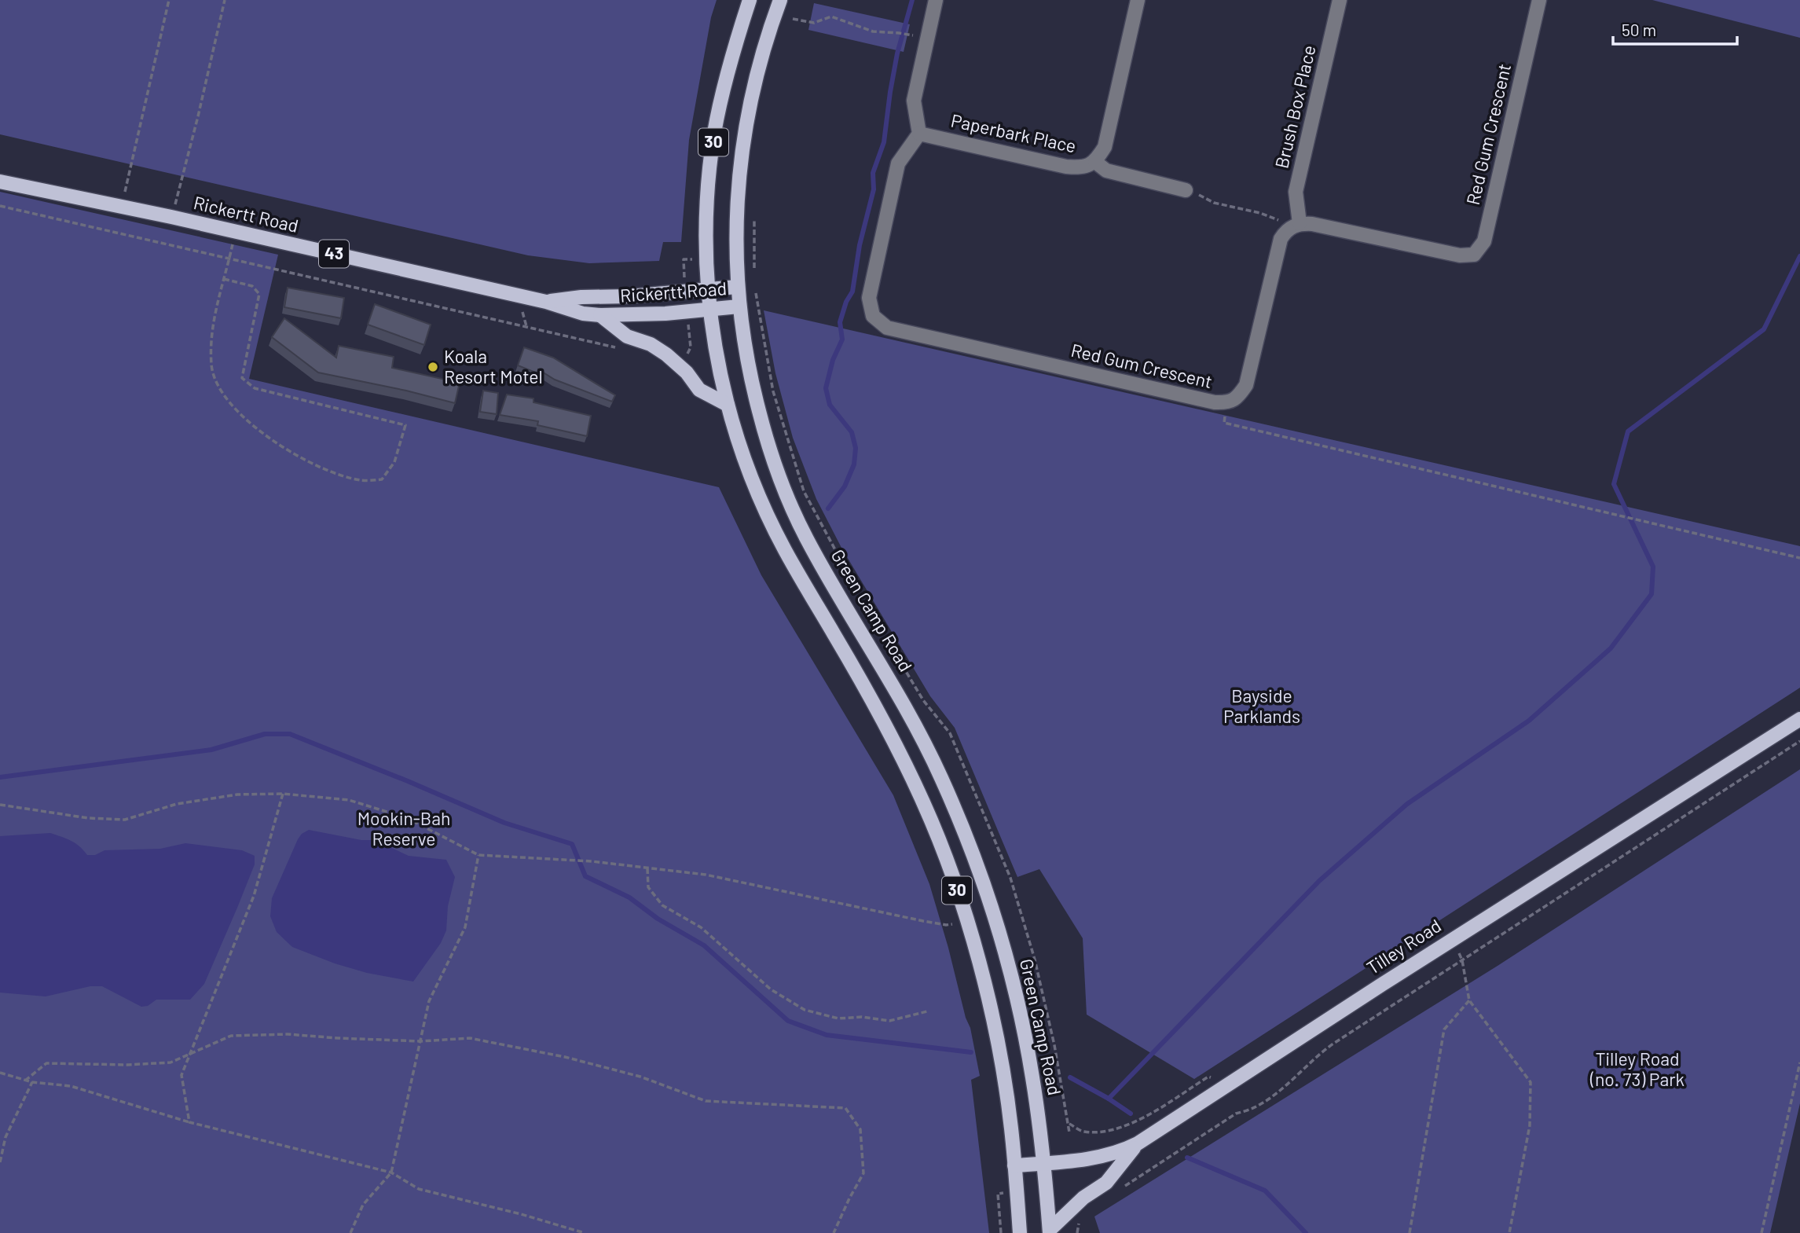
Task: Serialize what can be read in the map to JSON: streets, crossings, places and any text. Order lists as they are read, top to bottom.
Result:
{
  "streets": {
    "main road": [
      "30",
      "Rickertt Road",
      "43",
      "Green Camp Road",
      "Tilley Road"
    ],
    "street": ["Brush Box Place", "Paperbark Place", "Red Gum Crescent"]
  },
  "crossings": [
    ["Brush Box Place", "Red Gum Crescent"],
    ["Paperbark Place", "Red Gum Crescent"],
    ["30", "Rickertt Road"],
    ["30", "43"],
    ["30", "Tilley Road"],
    ["Rickertt Road", "43"],
    ["Rickertt Road", "Green Camp Road"],
    ["Green Camp Road", "Tilley Road"]
  ],
  "parks": ["Bayside Parklands", "Mookin-Bah Reserve", "Tilley Road (no. 73) Park"],
  "places": ["Koala Resort Motel"],
  "scale_bar": "50 m"
}
